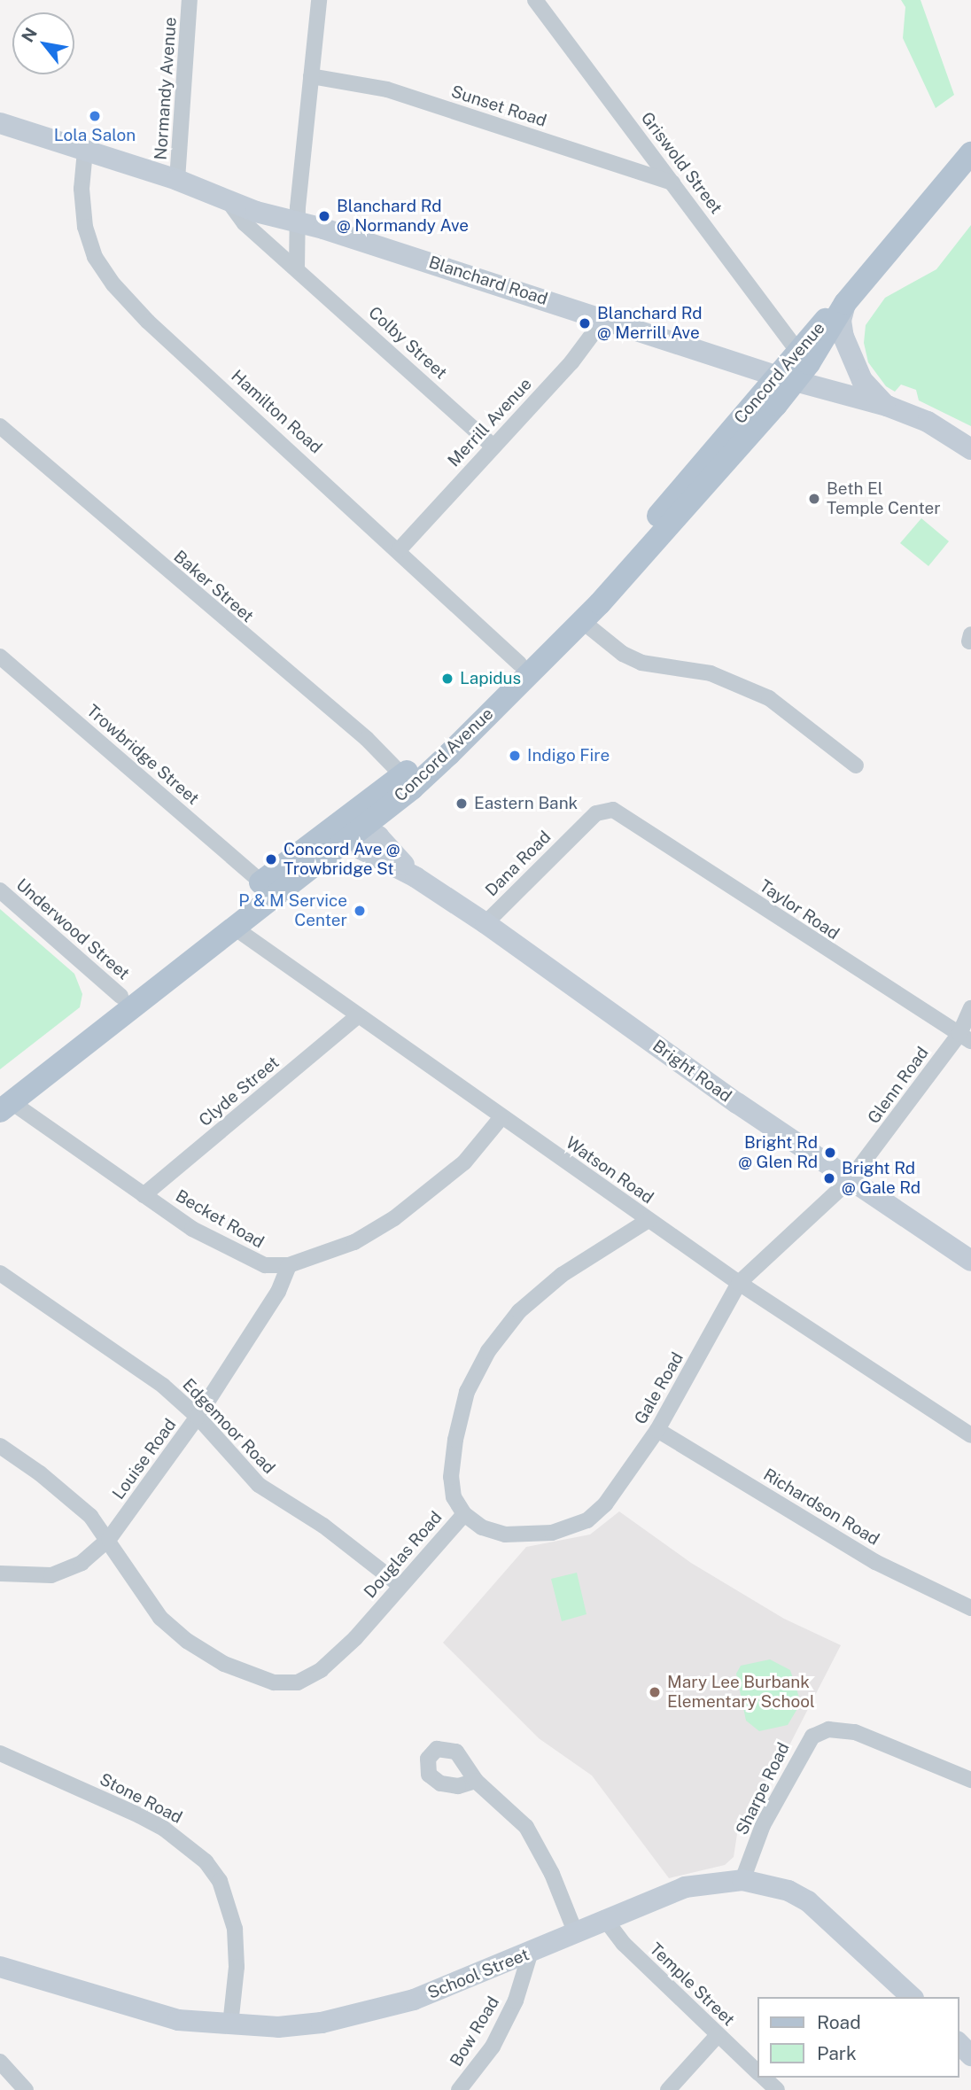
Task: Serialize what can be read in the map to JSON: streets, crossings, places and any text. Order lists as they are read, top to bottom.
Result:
{
  "streets": {
    "main road": ["Concord Avenue"],
    "street": [
      "Normandy Avenue",
      "Sunset Road",
      "Griswold Street",
      "Blanchard Road",
      "Colby Street",
      "Hamilton Road",
      "Merrill Avenue",
      "Baker Street",
      "Trowbridge Street",
      "Dana Road",
      "Taylor Road",
      "Underwood Street",
      "Bright Road",
      "Glenn Road",
      "Clyde Street",
      "Watson Road",
      "Becket Road",
      "Gale Road",
      "Edgemoor Road",
      "Louise Road",
      "Richardson Road",
      "Douglas Road",
      "Sharpe Road",
      "Stone Road",
      "School Street",
      "Temple Street",
      "Bow Road"
    ]
  },
  "crossings": [
    ["Normandy Avenue", "Blanchard Road"],
    ["Sunset Road", "Griswold Street"],
    ["Griswold Street", "Concord Avenue"],
    ["Blanchard Road", "Colby Street"],
    ["Blanchard Road", "Concord Avenue"],
    ["Blanchard Road", "Hamilton Road"],
    ["Blanchard Road", "Merrill Avenue"],
    ["Colby Street", "Merrill Avenue"],
    ["Concord Avenue", "Hamilton Road"],
    ["Concord Avenue", "Baker Street"],
    ["Concord Avenue", "Trowbridge Street"],
    ["Concord Avenue", "Underwood Street"],
    ["Concord Avenue", "Bright Road"],
    ["Concord Avenue", "Watson Road"],
    ["Concord Avenue", "Becket Road"],
    ["Hamilton Road", "Merrill Avenue"],
    ["Dana Road", "Taylor Road"],
    ["Dana Road", "Bright Road"],
    ["Taylor Road", "Glenn Road"],
    ["Bright Road", "Glenn Road"],
    ["Bright Road", "Gale Road"],
    ["Glenn Road", "Gale Road"],
    ["Clyde Street", "Watson Road"],
    ["Clyde Street", "Becket Road"],
    ["Watson Road", "Becket Road"],
    ["Watson Road", "Gale Road"],
    ["Watson Road", "Douglas Road"],
    ["Becket Road", "Louise Road"],
    ["Gale Road", "Richardson Road"],
    ["Gale Road", "Douglas Road"],
    ["Edgemoor Road", "Louise Road"],
    ["Edgemoor Road", "Douglas Road"],
    ["Louise Road", "Douglas Road"],
    ["Sharpe Road", "School Street"],
    ["Stone Road", "School Street"],
    ["School Street", "Temple Street"],
    ["School Street", "Bow Road"]
  ],
  "places": [
    "Lola Salon",
    "Blanchard Rd @ Normandy Ave",
    "Blanchard Rd @ Merrill Ave",
    "Beth El Temple Center",
    "Lapidus",
    "Indigo Fire",
    "Eastern Bank",
    "Concord Ave @ Trowbridge St",
    "P & M Service Center",
    "Bright Rd @ Glen Rd",
    "Bright Rd @ Gale Rd",
    "Mary Lee Burbank Elementary School"
  ],
  "legend": ["Road", "Park"],
  "north": "top left"
}
